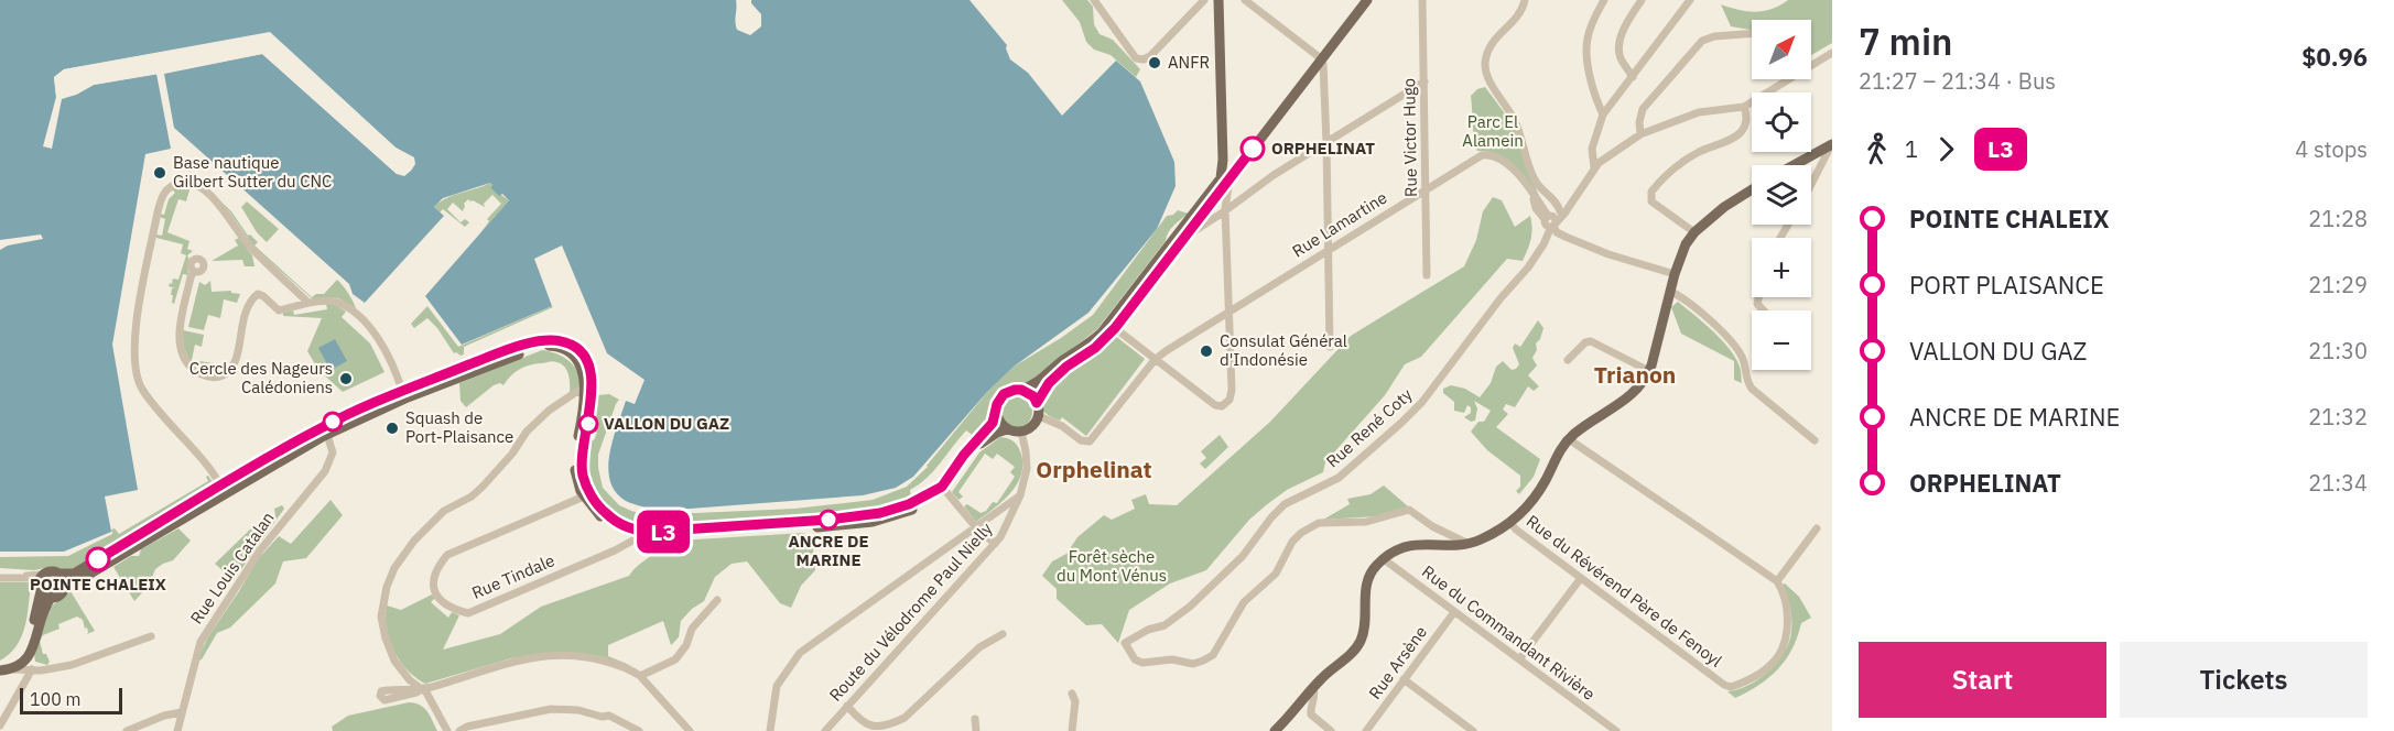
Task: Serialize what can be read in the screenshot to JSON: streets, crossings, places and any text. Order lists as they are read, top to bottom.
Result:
{
  "streets": {
    "street": [
      "Rue Victor Hugo",
      "Rue Lamartine",
      "Rue René Coty",
      "Rue Louis Catalan",
      "Rue Tindale",
      "Rue du Révérend Père de Fenoyl",
      "Route du Vélodrome Paul Nielly",
      "Rue du Commandant Rivière",
      "Rue Arsène"
    ]
  },
  "crossings": [
    ["Rue Victor Hugo", "Rue Lamartine"],
    ["Rue Lamartine", "Rue René Coty"],
    ["Rue Lamartine", "Route du Vélodrome Paul Nielly"],
    ["Rue du Commandant Rivière", "Rue Arsène"]
  ],
  "districts": ["Trianon", "Orphelinat"],
  "parks": ["Parc El Alamein", "Forêt sèche du Mont Vénus"],
  "places": [
    "ANFR",
    "ORPHELINAT",
    "Base nautique Gilbert Sutter du CNC",
    "Consulat Général d'Indonésie",
    "Cercle des Nageurs Calédoniens",
    "VALLON DU GAZ",
    "Squash de Port-Plaisance",
    "ANCRE DE MARINE",
    "POINTE CHALEIX"
  ],
  "lines": ["bus line L3"],
  "scale_bar": "100 m",
  "north": "top right",
  "page": {
    "on_map": "L3",
    "heading": ["7 min", "21:27 – 21:34 · Bus", "$0.96"],
    "map_buttons": ["+", "−"],
    "legs": ["1", "L3", "4 stops"],
    "list": [
      {
        "name": "POINTE CHALEIX",
        "value": "21:28"
      },
      {
        "name": "PORT PLAISANCE",
        "value": "21:29"
      },
      {
        "name": "VALLON DU GAZ",
        "value": "21:30"
      },
      {
        "name": "ANCRE DE MARINE",
        "value": "21:32"
      },
      {
        "name": "ORPHELINAT",
        "value": "21:34"
      }
    ],
    "buttons": ["Start", "Tickets"],
    "scale": "100 m"
  }
}
